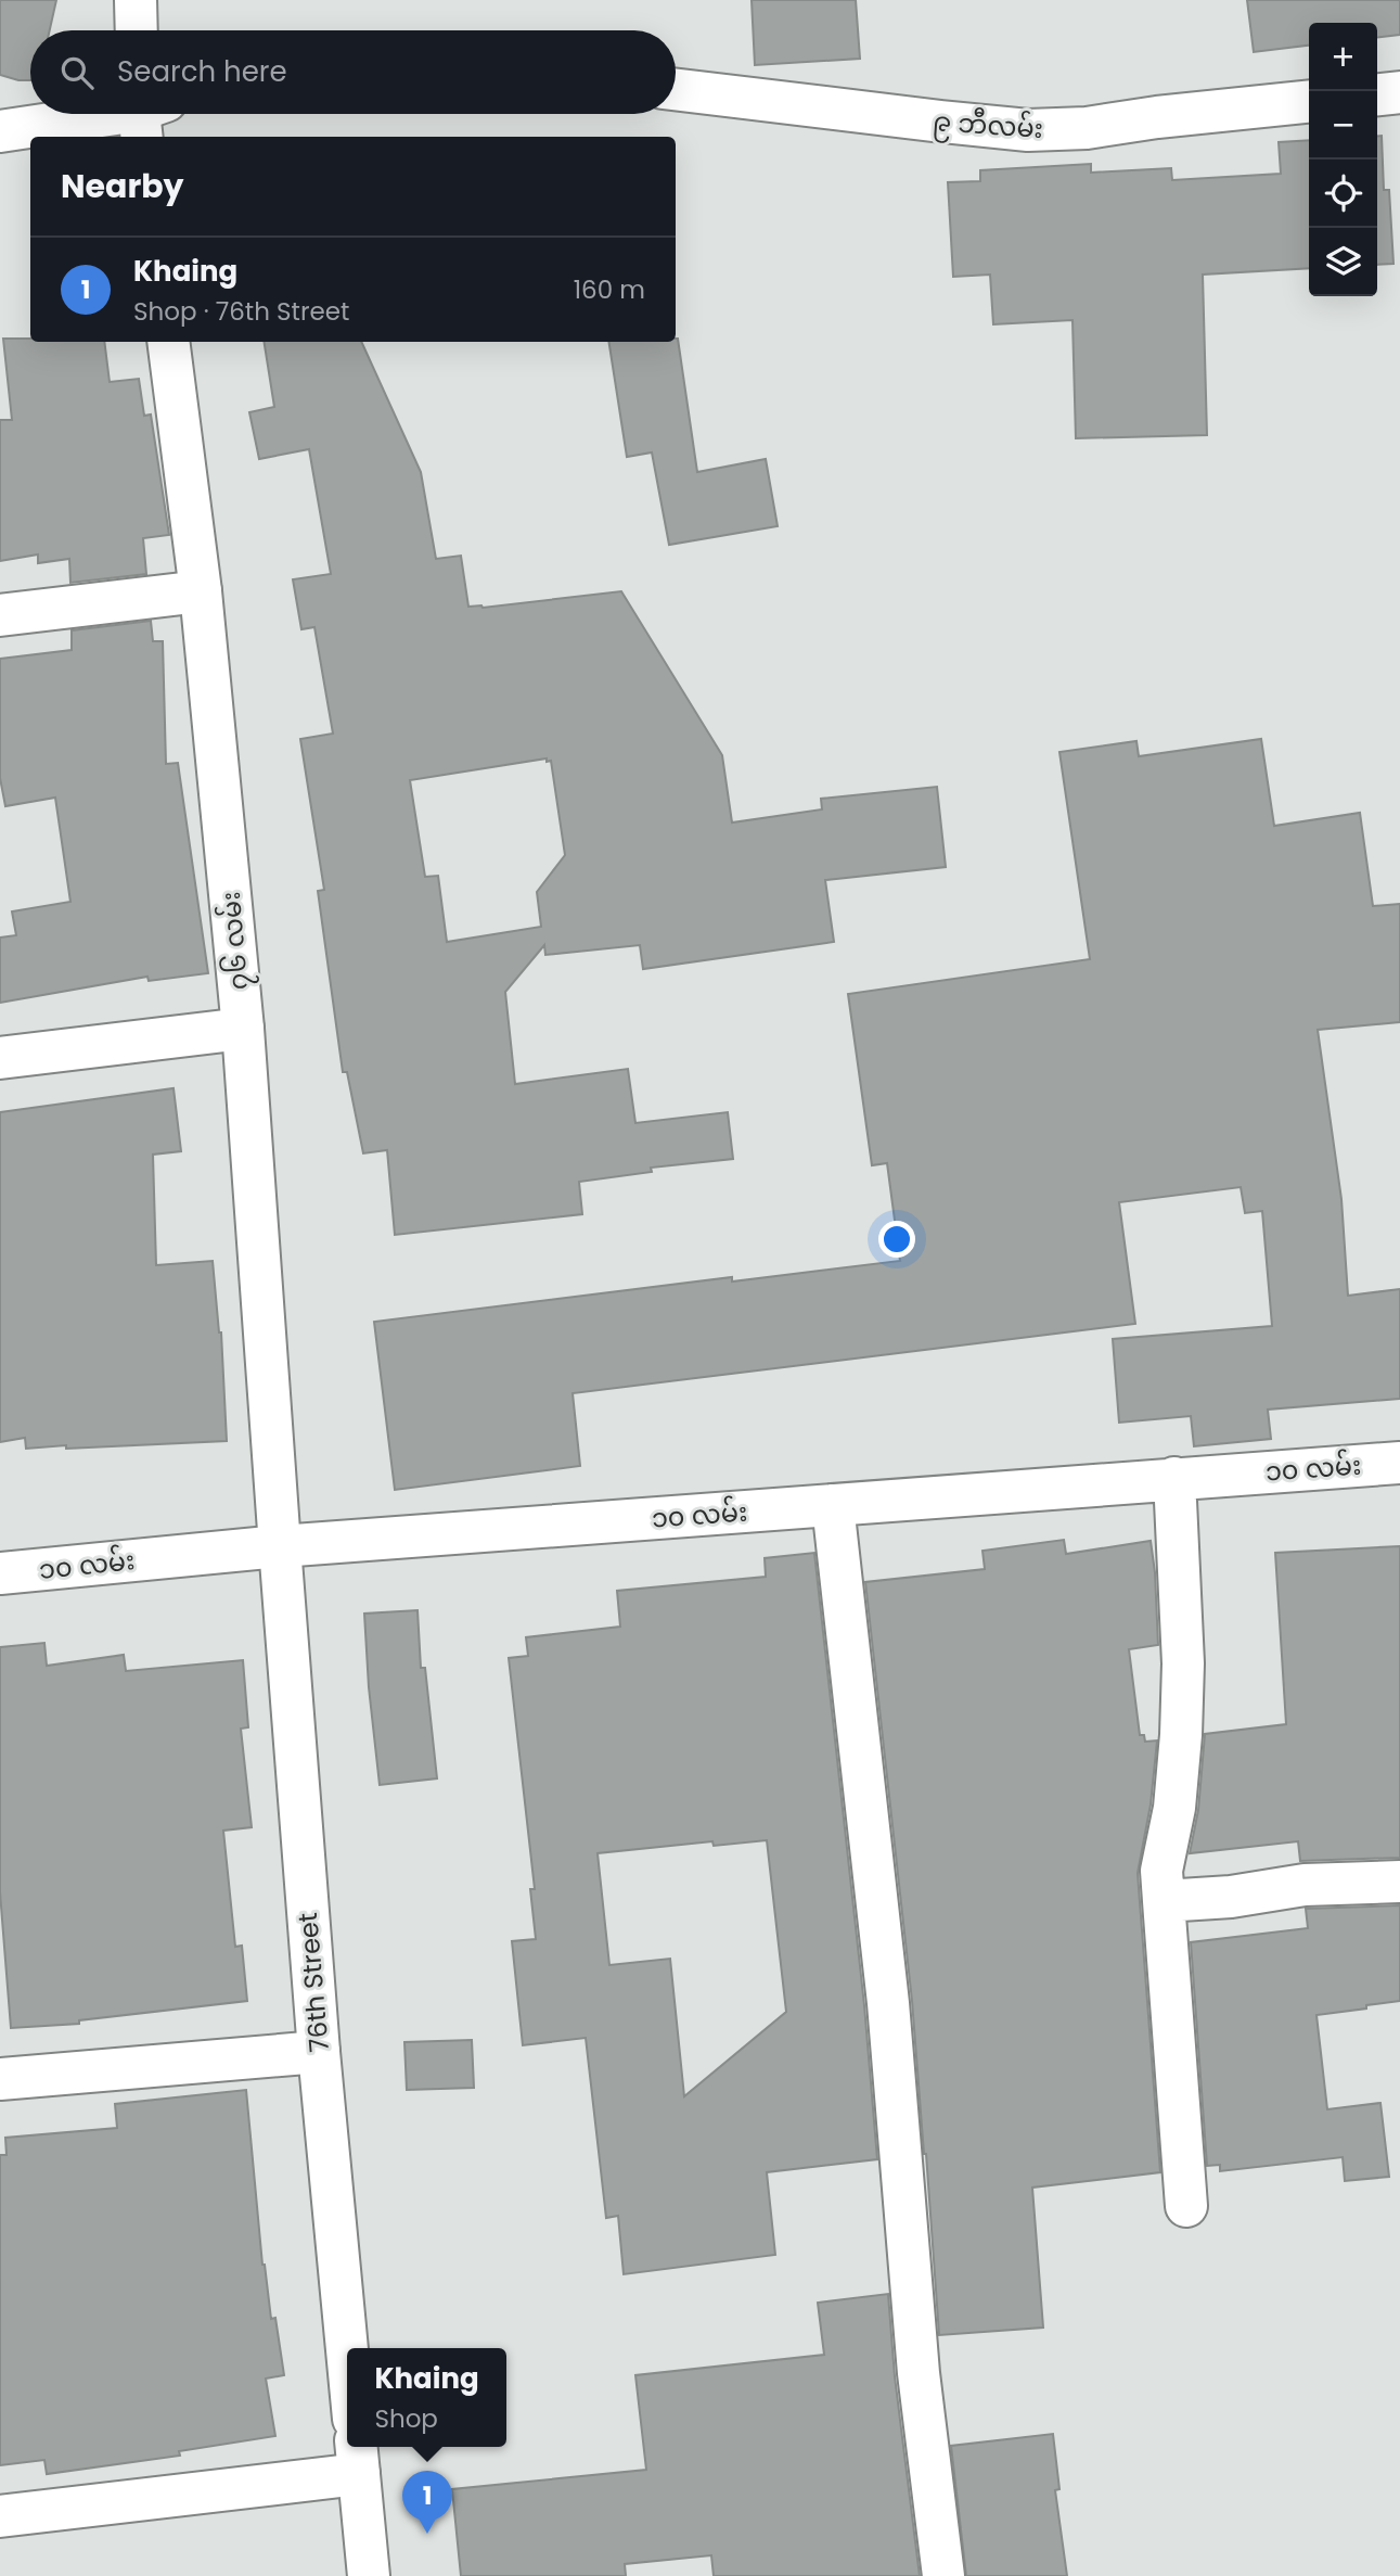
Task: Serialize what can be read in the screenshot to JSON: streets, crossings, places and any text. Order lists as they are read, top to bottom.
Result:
{
  "streets": {
    "street": [
      "၉ ဘီလမ်း",
      "၇၆ လမ်း",
      "၁၀ လမ်း",
      "76th Street"
    ]
  },
  "crossings": [
    ["၇၆ လမ်း", "၁၀ လမ်း"],
    ["၇၆ လမ်း", "76th Street"],
    ["၁၀ လမ်း", "76th Street"]
  ],
  "page": {
    "map_buttons": ["+", "−"],
    "search": "Search here",
    "heading": "Nearby",
    "list": [
      {
        "mark": "1",
        "name": "Khaing",
        "note": "Shop · 76th Street",
        "value": "160 m"
      }
    ],
    "popup": ["Khaing", "Shop"],
    "pins": "1"
  }
}
